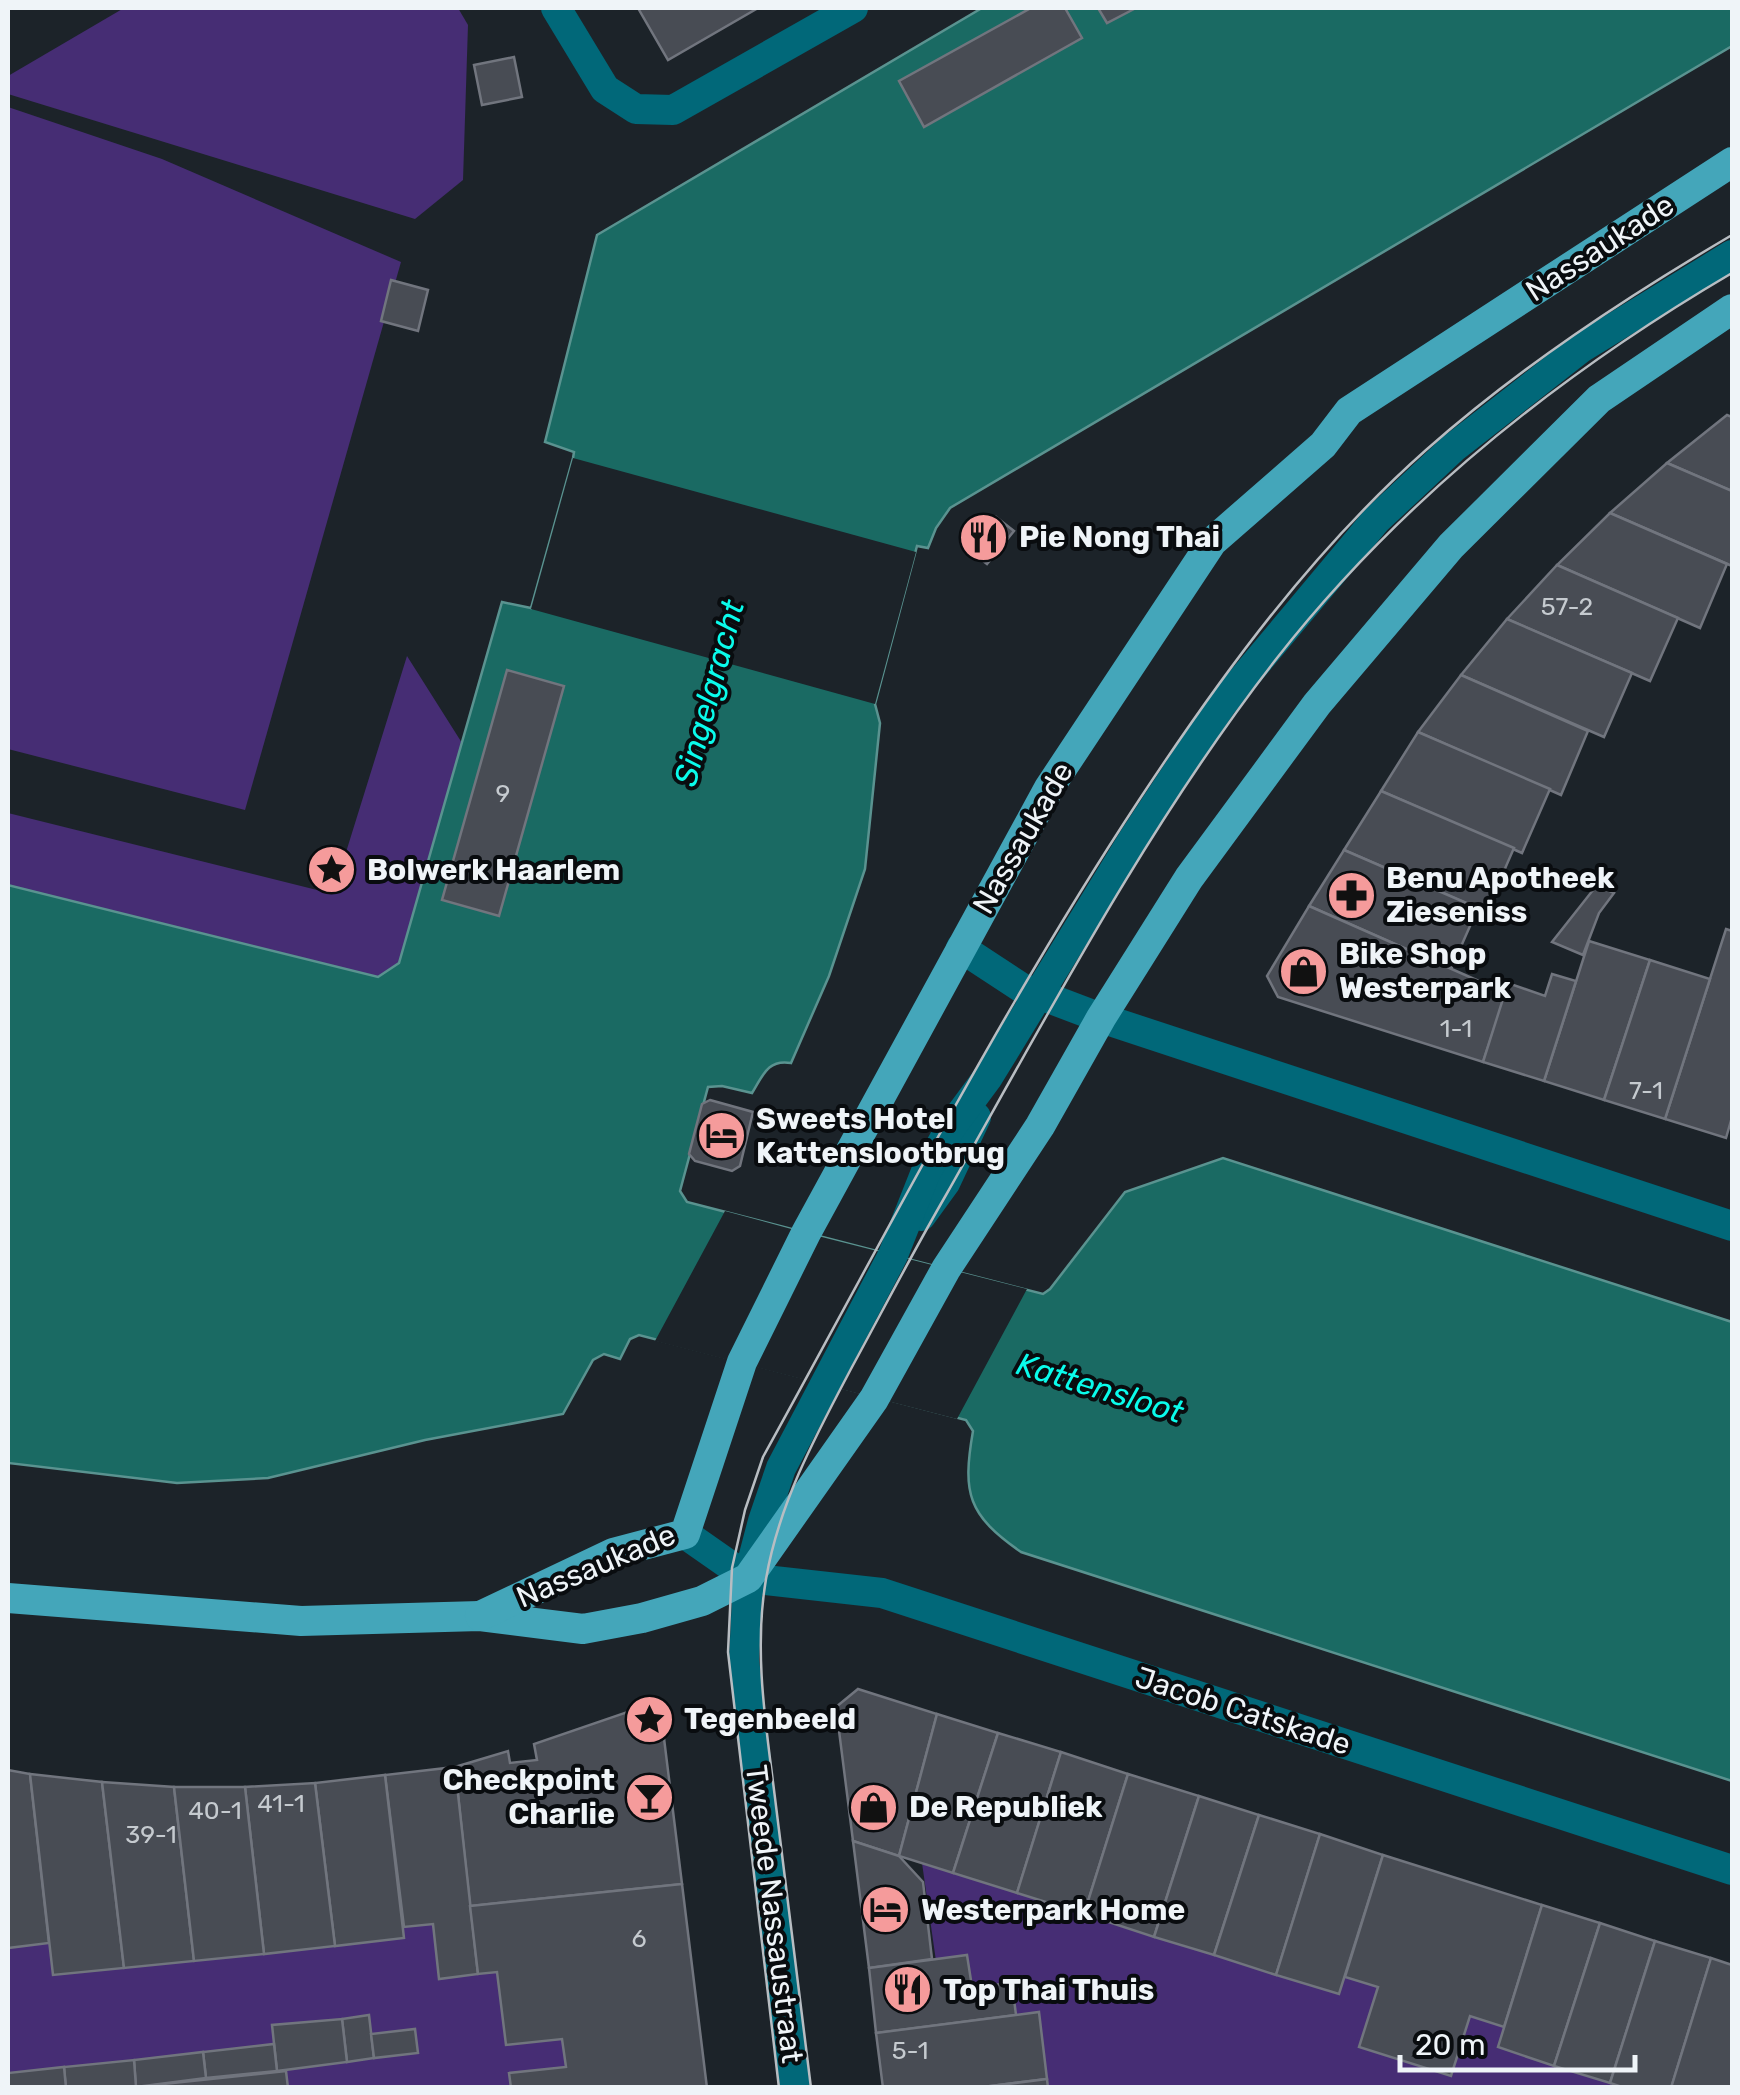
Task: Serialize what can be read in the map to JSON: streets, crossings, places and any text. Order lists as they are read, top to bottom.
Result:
{
  "streets": {
    "main road": ["Nassaukade"],
    "street": ["Jacob Catskade", "Tweede Nassaustraat"]
  },
  "crossings": [
    ["Nassaukade", "Jacob Catskade"],
    ["Nassaukade", "Tweede Nassaustraat"],
    ["Jacob Catskade", "Tweede Nassaustraat"]
  ],
  "water": ["Singelgracht", "Kattensloot"],
  "places": {
    "restaurant": ["Pie Nong Thai", "Top Thai Thuis"],
    "place": ["Bolwerk Haarlem", "Tegenbeeld"],
    "pharmacy": ["Benu Apotheek Zieseniss"],
    "shop": ["Bike Shop Westerpark", "De Republiek"],
    "hotel": ["Sweets Hotel Kattenslootbrug", "Westerpark Home"],
    "bar": ["Checkpoint Charlie"]
  },
  "house_numbers": [
    "57-2",
    "9",
    "1-1",
    "7-1",
    "41-1",
    "40-1",
    "39-1",
    "6",
    "5-1"
  ],
  "scale_bar": "20 m"
}
